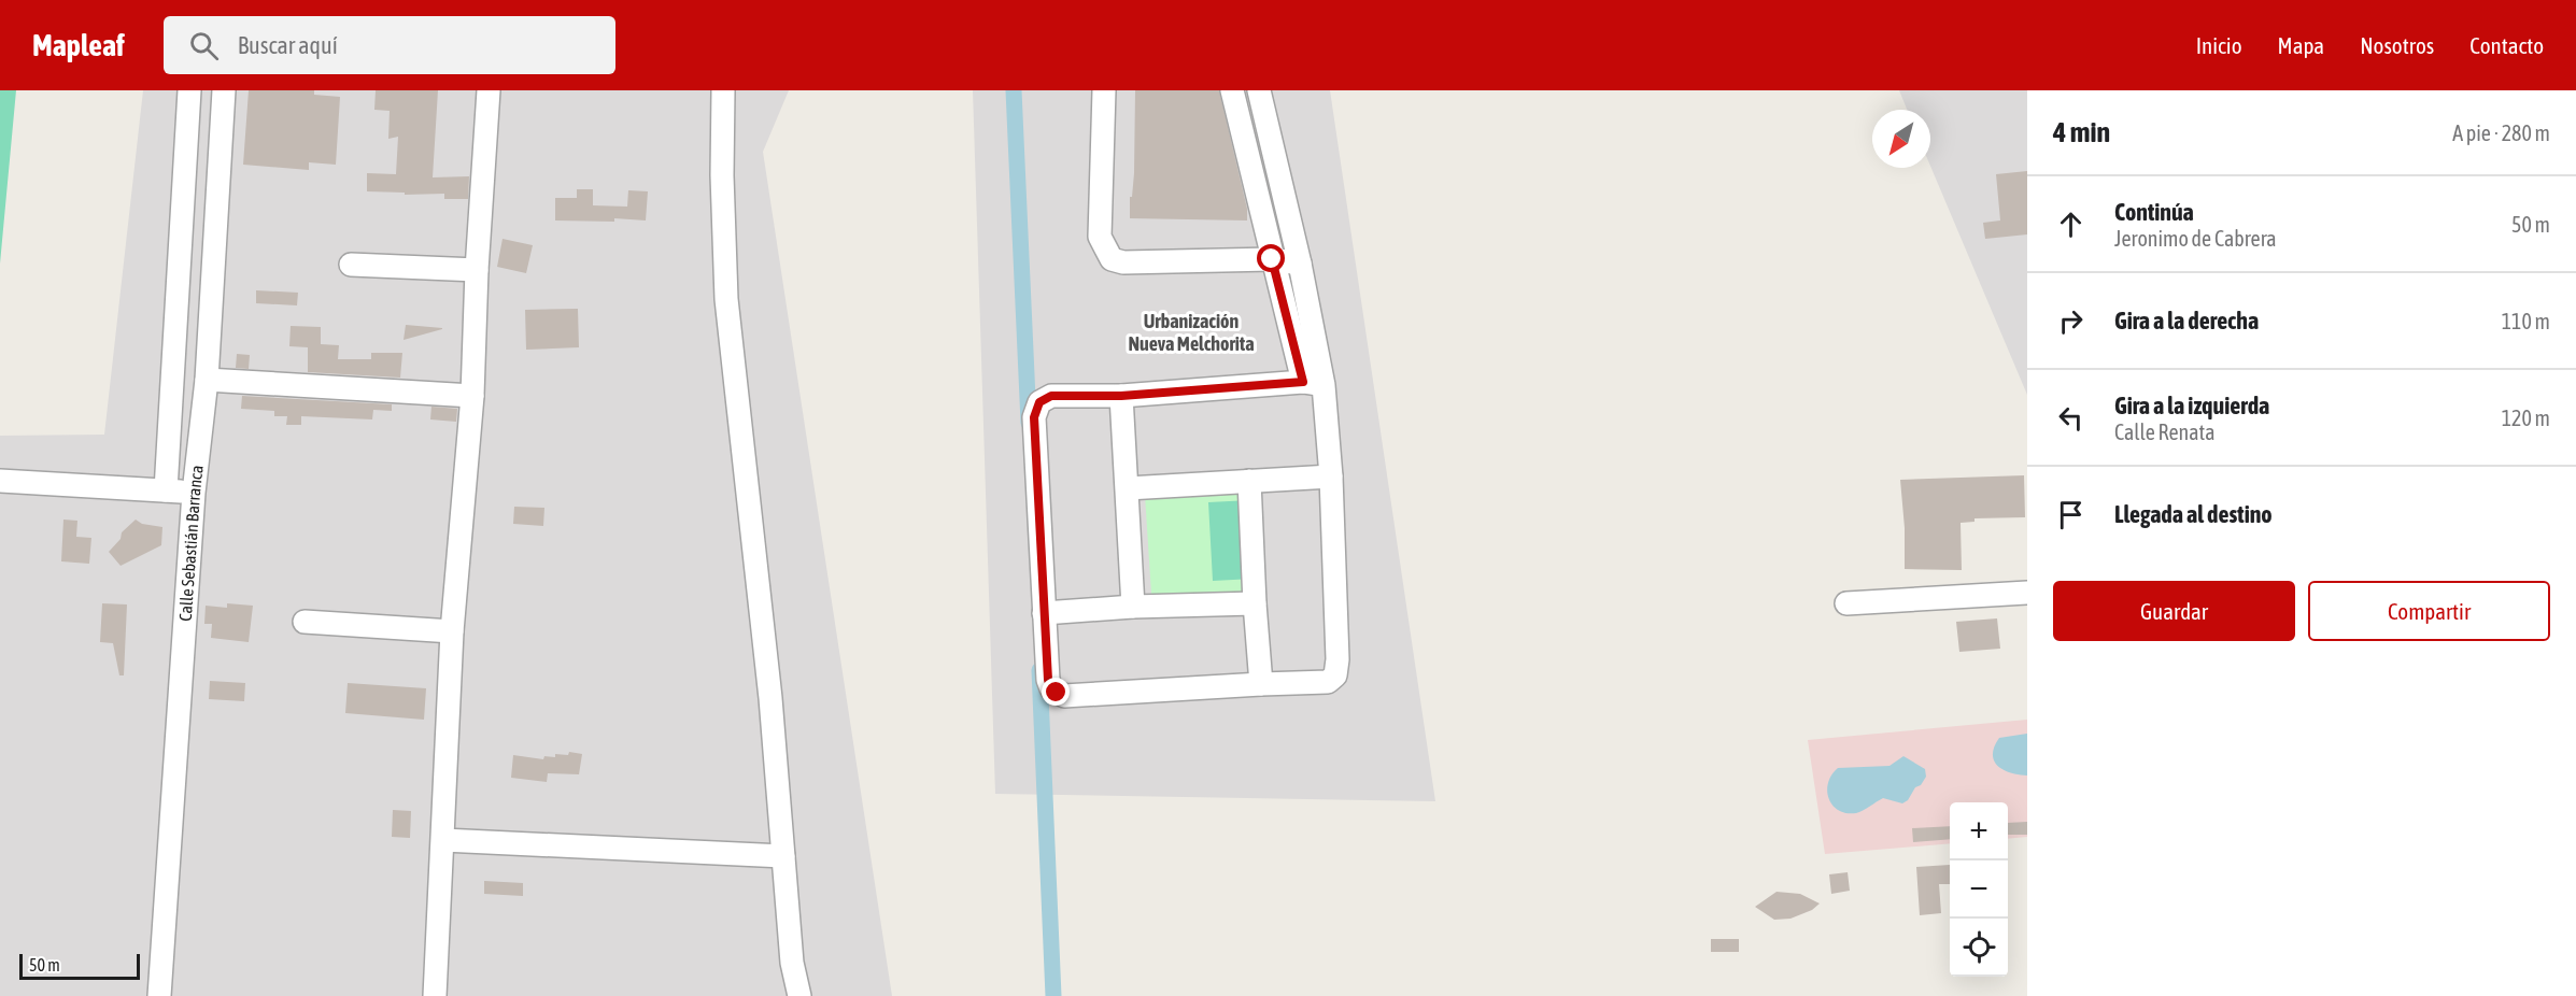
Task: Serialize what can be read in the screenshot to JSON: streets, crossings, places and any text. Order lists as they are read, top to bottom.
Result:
{
  "streets": {
    "street": ["Calle Sebastián Barranca"]
  },
  "districts": ["Urbanización Nueva Melchorita"],
  "scale_bar": "50 m",
  "north": "bottom left",
  "page": {
    "header": "Mapleaf",
    "search": "Buscar aquí",
    "nav": [
      "Inicio",
      "Mapa",
      "Nosotros",
      "Contacto"
    ],
    "heading": ["4 min", "A pie · 280 m"],
    "list": [
      ["Continúa", "Jeronimo de Cabrera", "50 m"],
      ["Gira a la derecha", "110 m"],
      ["Gira a la izquierda", "Calle Renata", "120 m"],
      "Llegada al destino"
    ],
    "buttons": ["Guardar", "Compartir"],
    "map_buttons": ["+", "−"],
    "scale": "50 m"
  }
}
